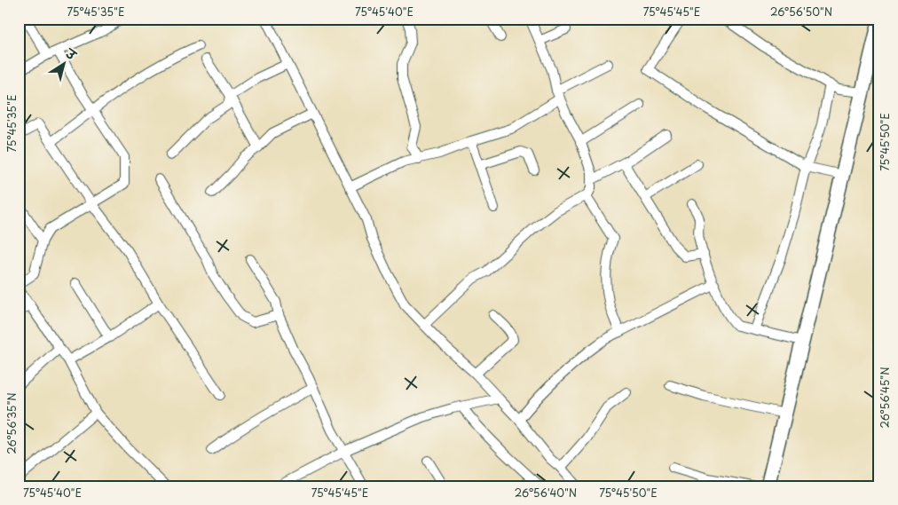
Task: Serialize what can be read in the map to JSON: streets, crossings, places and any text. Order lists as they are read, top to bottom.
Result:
{
  "north": "top right",
  "coordinates": [
    "75°45'35\"E",
    "75°45'40\"E",
    "75°45'45\"E",
    "26°56'50\"N",
    "75°45'50\"E",
    "26°56'45\"N",
    "26°56'35\"N",
    "26°56'40\"N"
  ]
}
